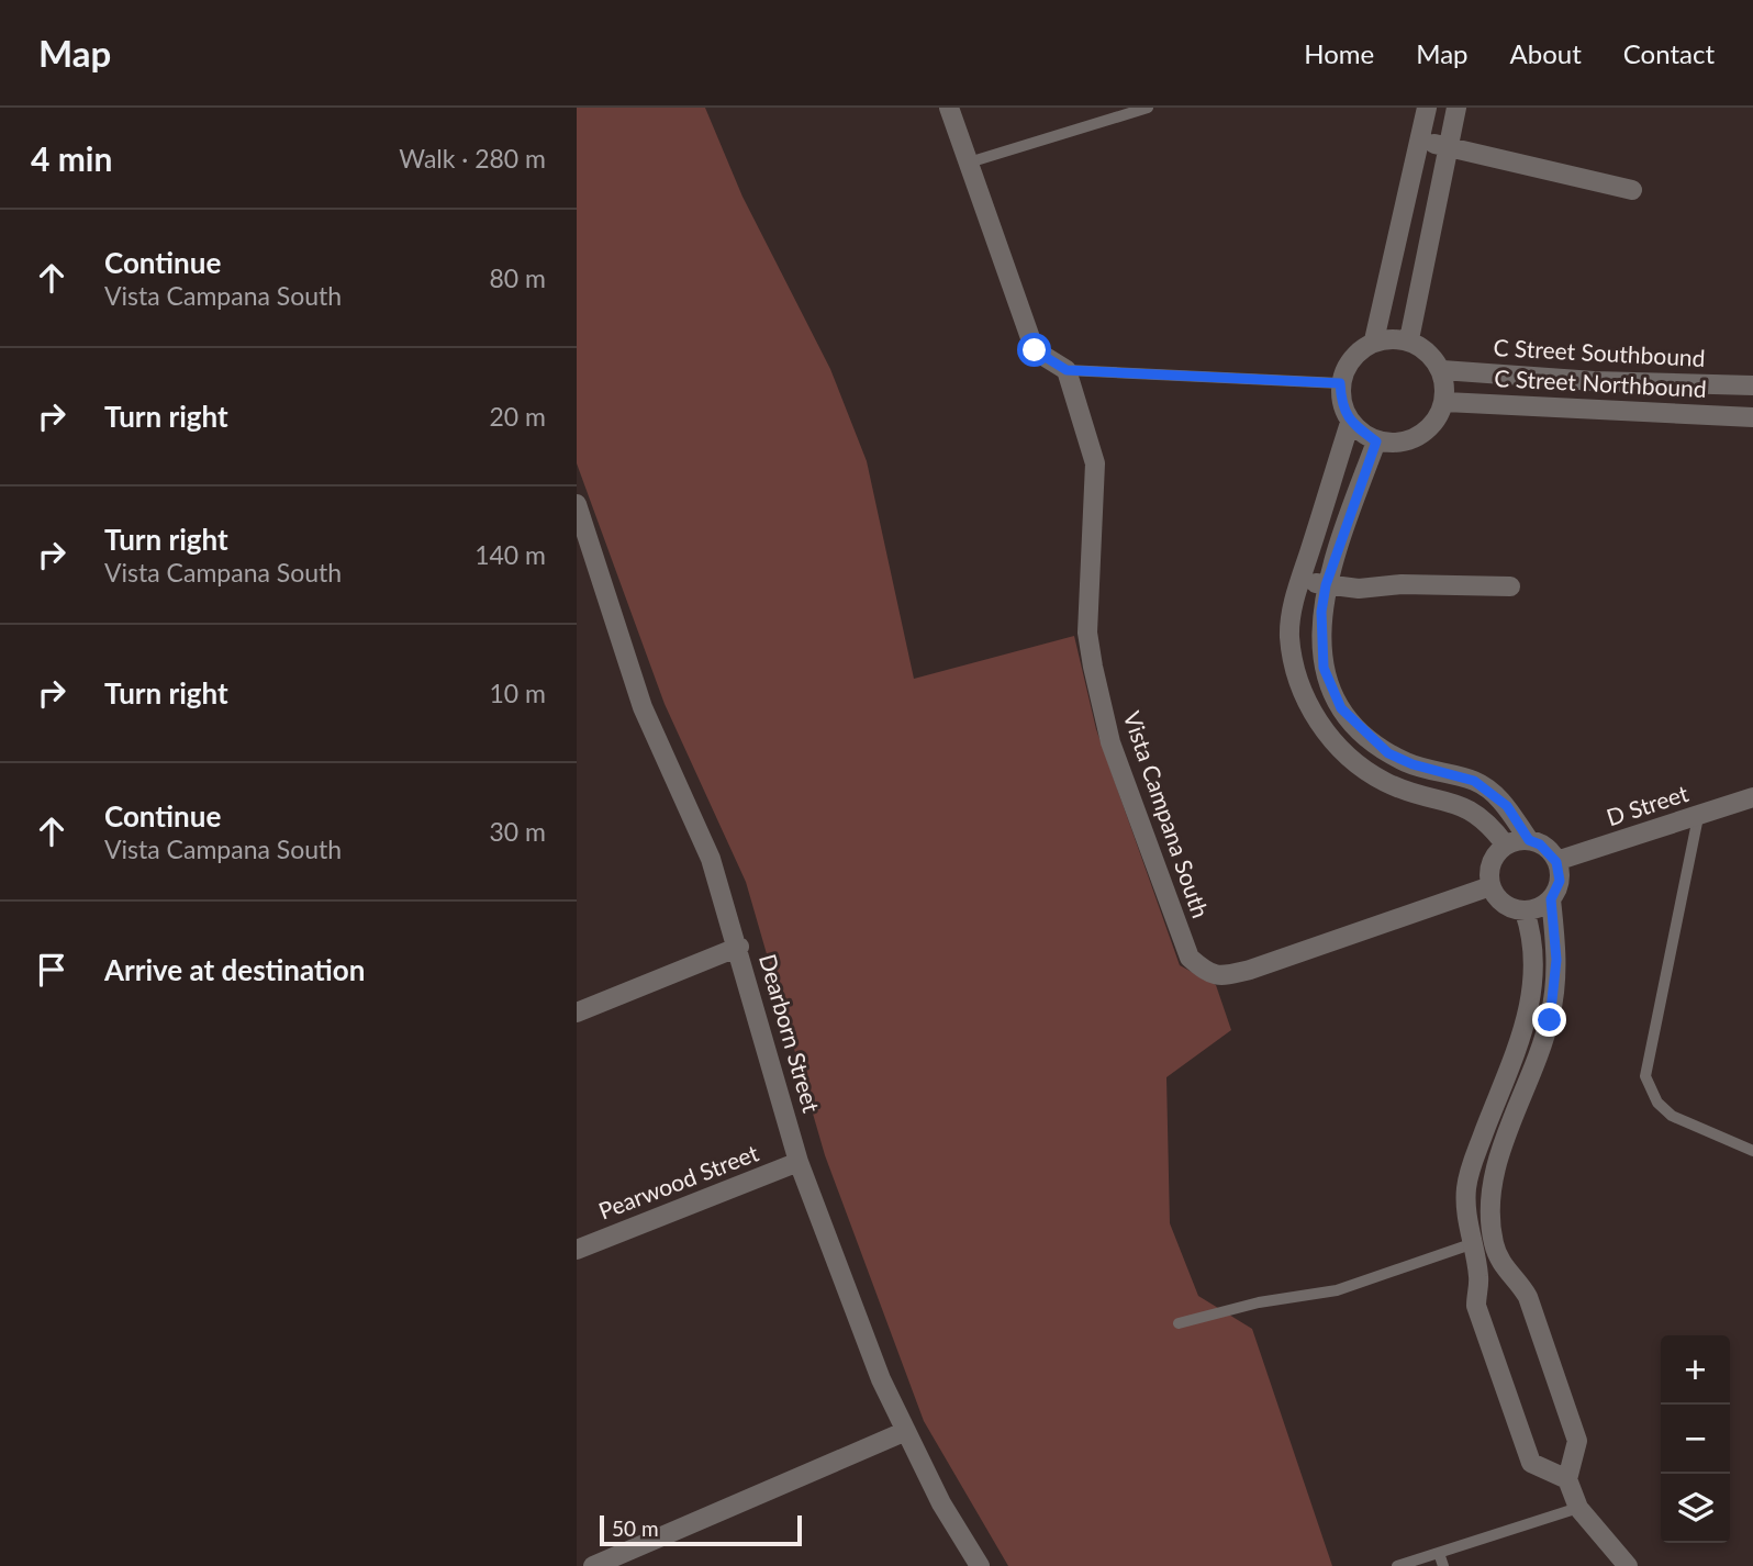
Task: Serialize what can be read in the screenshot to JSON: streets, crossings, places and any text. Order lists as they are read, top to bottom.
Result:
{
  "streets": {
    "street": [
      "C Street Southbound",
      "C Street Northbound",
      "D Street",
      "Vista Campana South",
      "Dearborn Street",
      "Pearwood Street"
    ]
  },
  "crossings": [
    ["C Street Southbound", "C Street Northbound"],
    ["D Street", "Vista Campana South"],
    ["Dearborn Street", "Pearwood Street"]
  ],
  "scale_bar": "50 m",
  "page": {
    "header": "Map",
    "nav": [
      "Home",
      "Map",
      "About",
      "Contact"
    ],
    "heading": ["4 min", "Walk · 280 m"],
    "list": [
      ["Continue", "Vista Campana South", "80 m"],
      ["Turn right", "20 m"],
      ["Turn right", "Vista Campana South", "140 m"],
      ["Turn right", "10 m"],
      ["Continue", "Vista Campana South", "30 m"],
      "Arrive at destination"
    ],
    "map_buttons": ["+", "−"],
    "scale": "50 m"
  }
}
